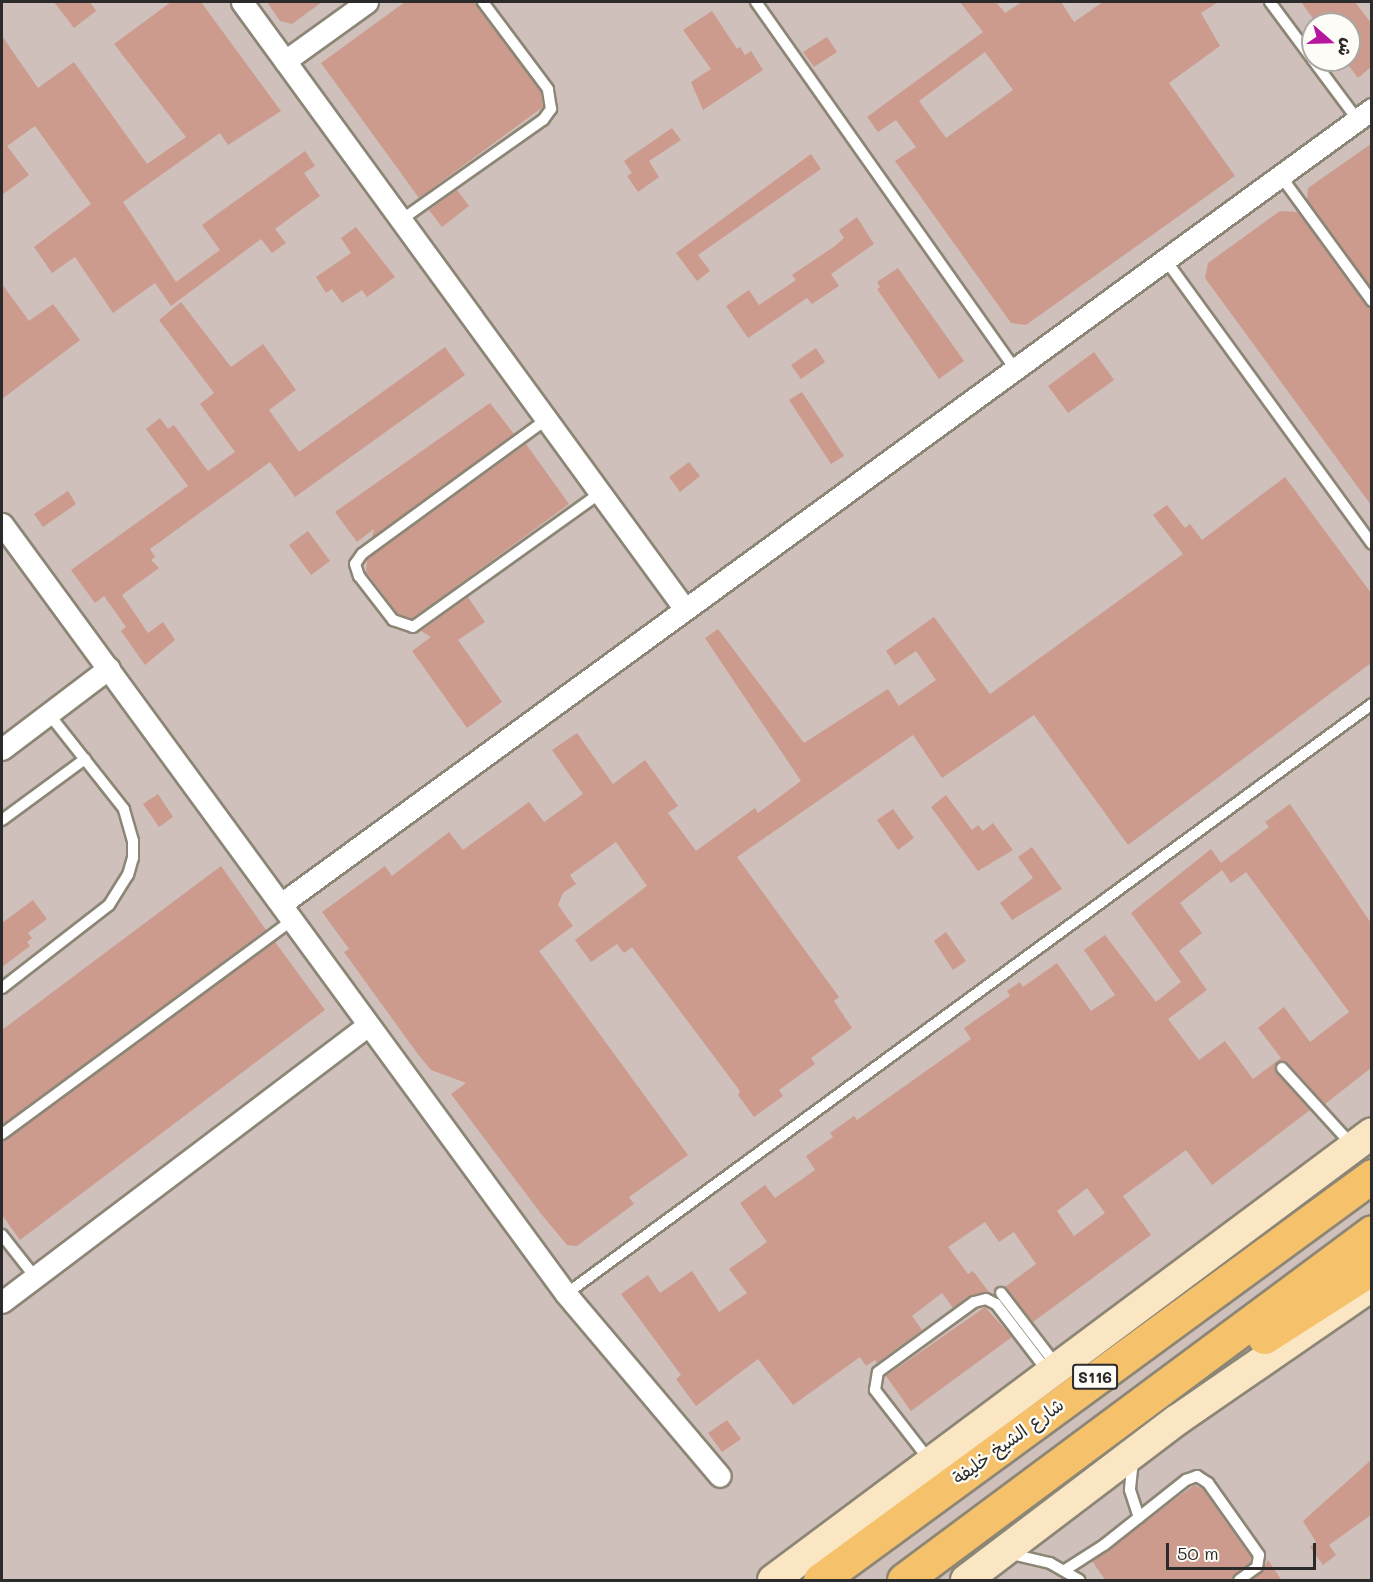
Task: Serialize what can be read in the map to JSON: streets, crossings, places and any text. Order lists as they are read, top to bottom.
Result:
{
  "streets": {
    "highway": ["S116", "شارع الشيخ خليفة"]
  },
  "scale_bar": "50 m",
  "north": "right"
}
